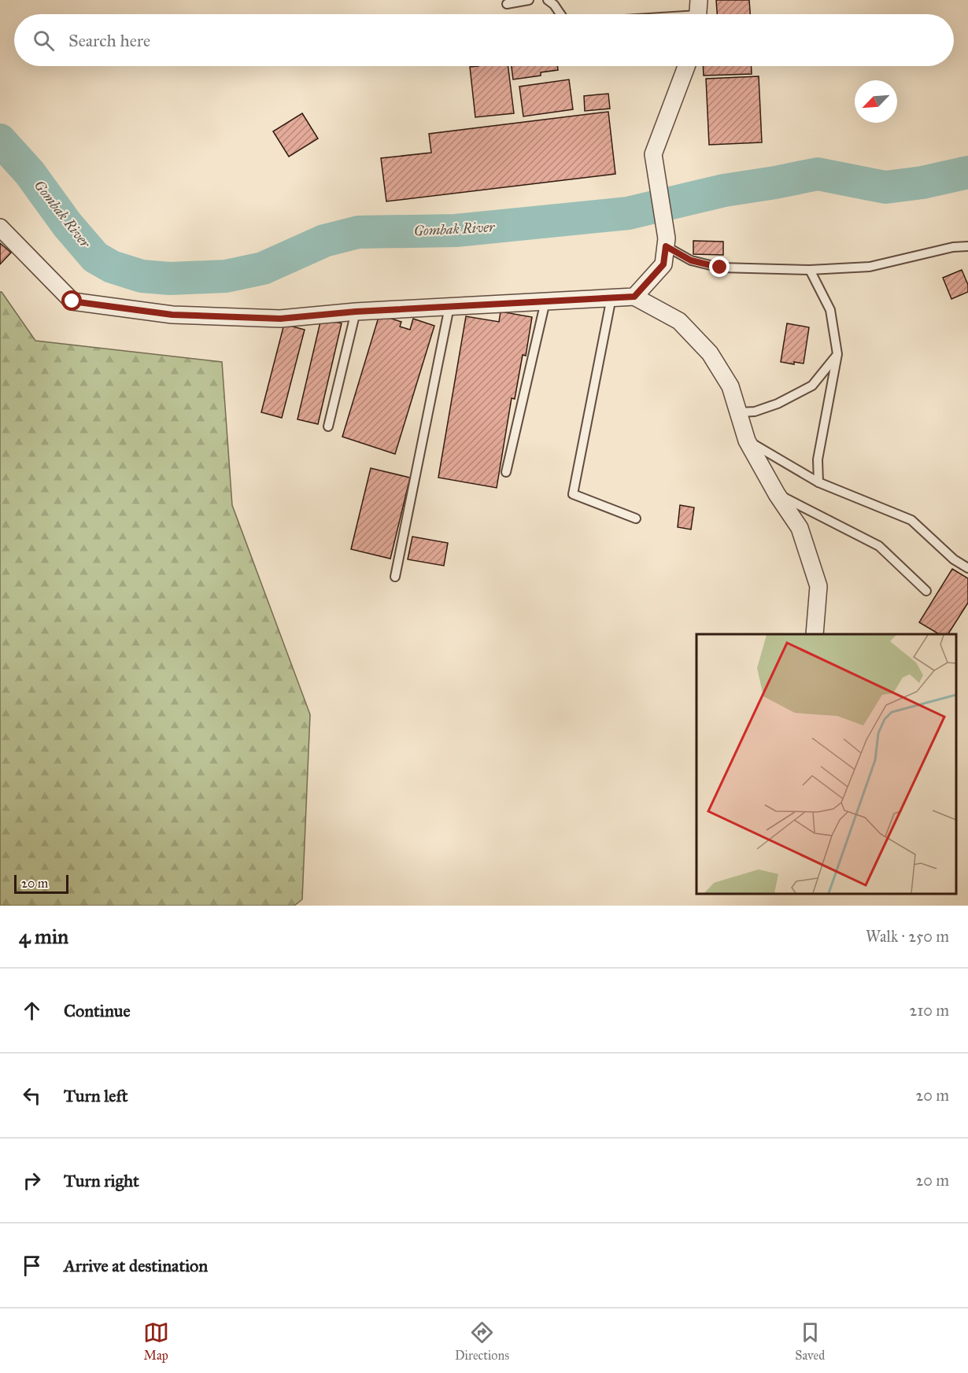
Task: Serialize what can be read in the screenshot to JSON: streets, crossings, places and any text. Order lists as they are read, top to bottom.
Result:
{
  "water": ["Gombak River"],
  "scale_bar": "20 m",
  "north": "bottom left",
  "page": {
    "search": "Search here",
    "scale": "20 m",
    "heading": ["4 min", "Walk · 250 m"],
    "list": [
      ["Continue", "210 m"],
      ["Turn left", "20 m"],
      ["Turn right", "20 m"],
      "Arrive at destination"
    ],
    "nav": ["Map", "Directions", "Saved"]
  }
}
